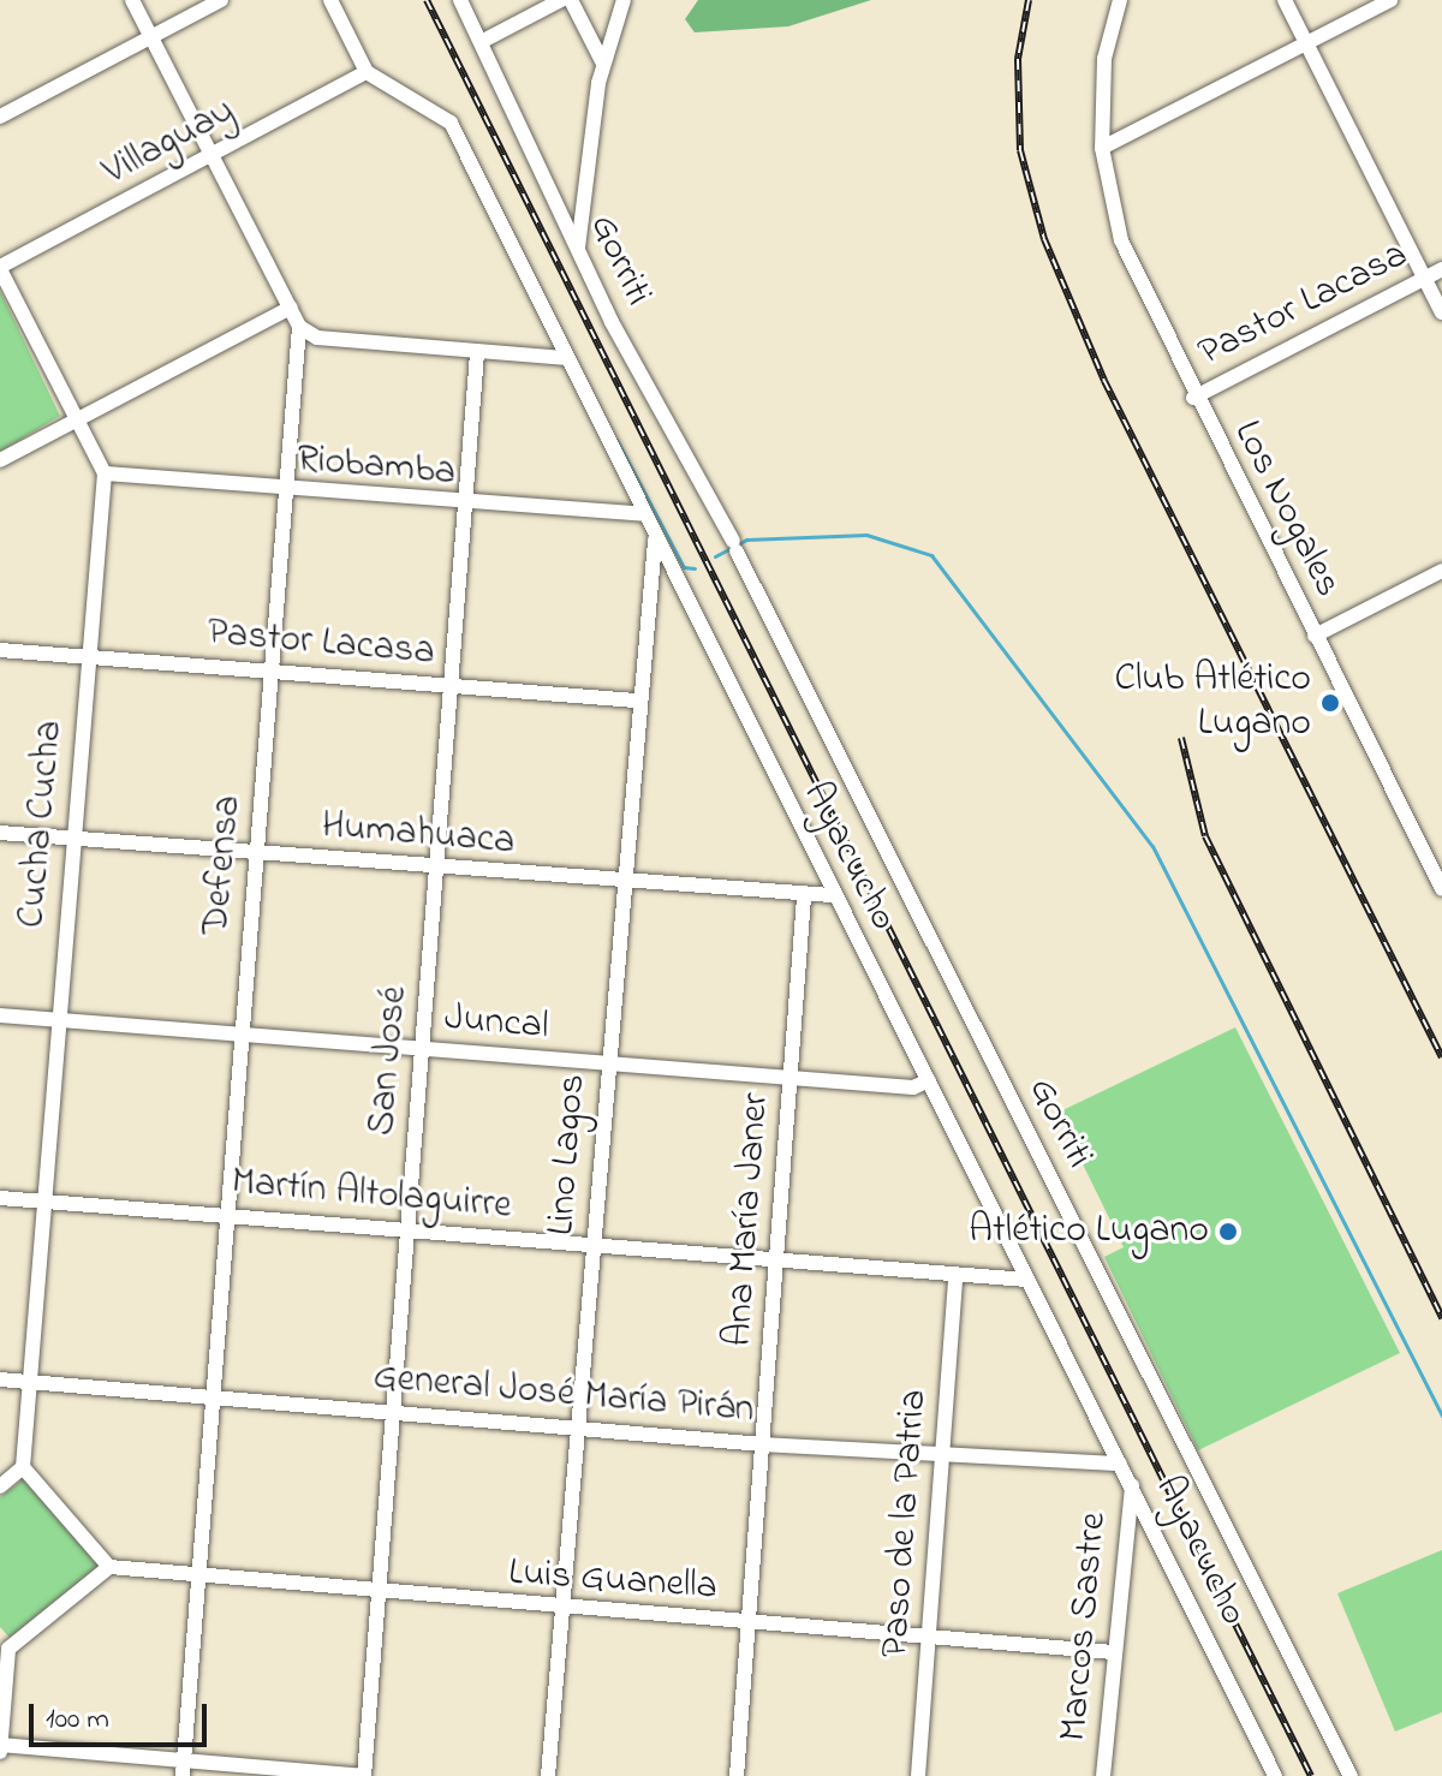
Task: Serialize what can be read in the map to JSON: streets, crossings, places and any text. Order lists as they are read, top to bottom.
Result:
{
  "streets": {
    "street": [
      "Villaguay",
      "Gorriti",
      "Pastor Lacasa",
      "Riobamba",
      "Los Nogales",
      "Cucha Cucha",
      "Humahuaca",
      "Ayacucho",
      "Defensa",
      "Juncal",
      "San José",
      "Lino Lagos",
      "Martín Altolaguirre",
      "Ana María Janer",
      "General José María Pirán",
      "Paso de la Patria",
      "Luis Guanella",
      "Marcos Sastre"
    ]
  },
  "crossings": [
    ["Villaguay", "Ayacucho"],
    ["Villaguay", "Defensa"],
    ["Pastor Lacasa", "Los Nogales"],
    ["Pastor Lacasa", "Cucha Cucha"],
    ["Pastor Lacasa", "Defensa"],
    ["Pastor Lacasa", "San José"],
    ["Pastor Lacasa", "Lino Lagos"],
    ["Riobamba", "Cucha Cucha"],
    ["Riobamba", "Ayacucho"],
    ["Riobamba", "Defensa"],
    ["Riobamba", "San José"],
    ["Cucha Cucha", "Humahuaca"],
    ["Cucha Cucha", "Juncal"],
    ["Cucha Cucha", "Martín Altolaguirre"],
    ["Cucha Cucha", "General José María Pirán"],
    ["Humahuaca", "Ayacucho"],
    ["Humahuaca", "Defensa"],
    ["Humahuaca", "San José"],
    ["Humahuaca", "Lino Lagos"],
    ["Humahuaca", "Ana María Janer"],
    ["Ayacucho", "Juncal"],
    ["Ayacucho", "Lino Lagos"],
    ["Ayacucho", "Martín Altolaguirre"],
    ["Ayacucho", "General José María Pirán"],
    ["Ayacucho", "Marcos Sastre"],
    ["Defensa", "Juncal"],
    ["Defensa", "Martín Altolaguirre"],
    ["Defensa", "General José María Pirán"],
    ["Defensa", "Luis Guanella"],
    ["Juncal", "San José"],
    ["Juncal", "Lino Lagos"],
    ["Juncal", "Ana María Janer"],
    ["San José", "Martín Altolaguirre"],
    ["San José", "General José María Pirán"],
    ["San José", "Luis Guanella"],
    ["Lino Lagos", "Martín Altolaguirre"],
    ["Lino Lagos", "General José María Pirán"],
    ["Lino Lagos", "Luis Guanella"],
    ["Martín Altolaguirre", "Ana María Janer"],
    ["Martín Altolaguirre", "Paso de la Patria"],
    ["Ana María Janer", "General José María Pirán"],
    ["Ana María Janer", "Luis Guanella"],
    ["General José María Pirán", "Paso de la Patria"],
    ["Paso de la Patria", "Luis Guanella"],
    ["Luis Guanella", "Marcos Sastre"]
  ],
  "places": ["Club Atlético Lugano", "Atlético Lugano"],
  "scale_bar": "100 m"
}
